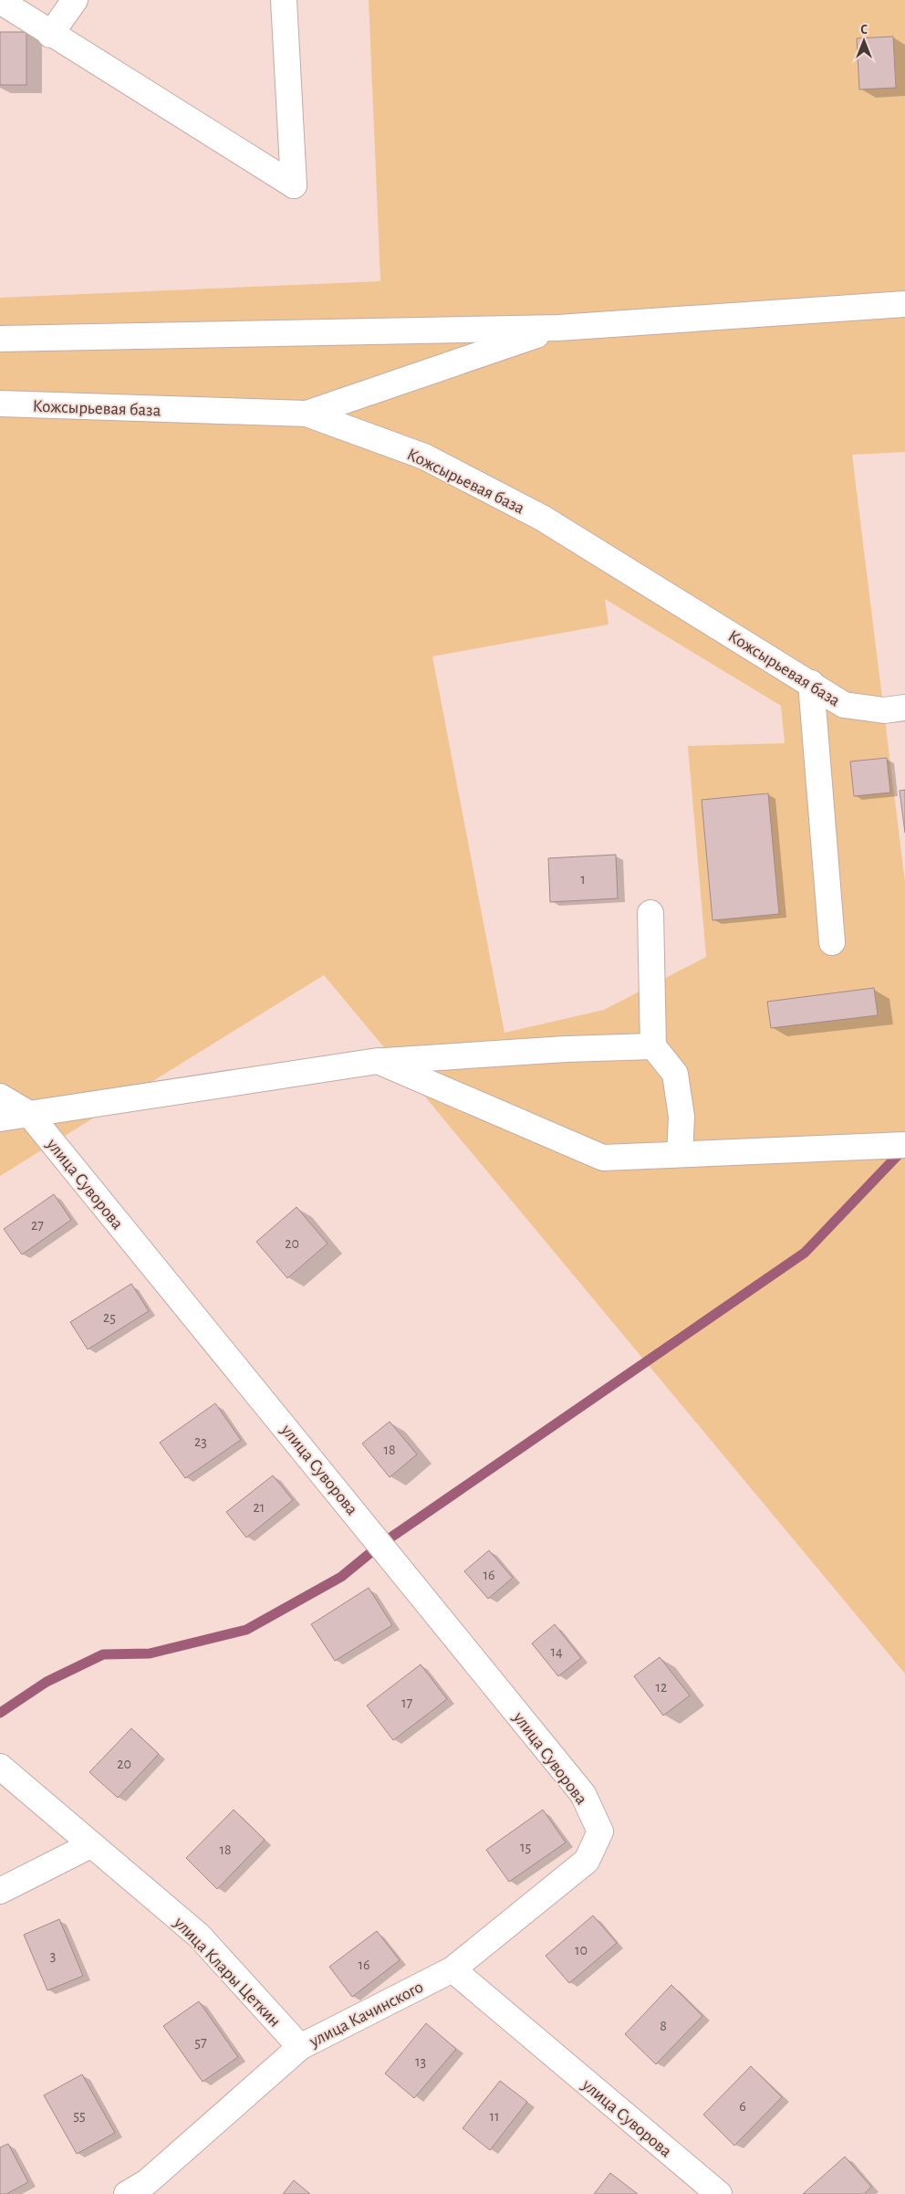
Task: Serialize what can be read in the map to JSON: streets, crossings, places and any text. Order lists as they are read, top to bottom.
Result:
{
  "streets": {
    "street": [
      "Кожсырьевая база",
      "улица Суворова",
      "улица Клары Цеткин",
      "улица Качинского"
    ]
  },
  "crossings": [
    ["улица Суворова", "улица Качинского"],
    ["улица Клары Цеткин", "улица Качинского"]
  ],
  "house_numbers": [
    "1",
    "27",
    "20",
    "25",
    "23",
    "18",
    "21",
    "16",
    "14",
    "12",
    "17",
    "20",
    "15",
    "18",
    "10",
    "3",
    "16",
    "8",
    "57",
    "13",
    "6",
    "55",
    "11"
  ],
  "north": "top"
}
